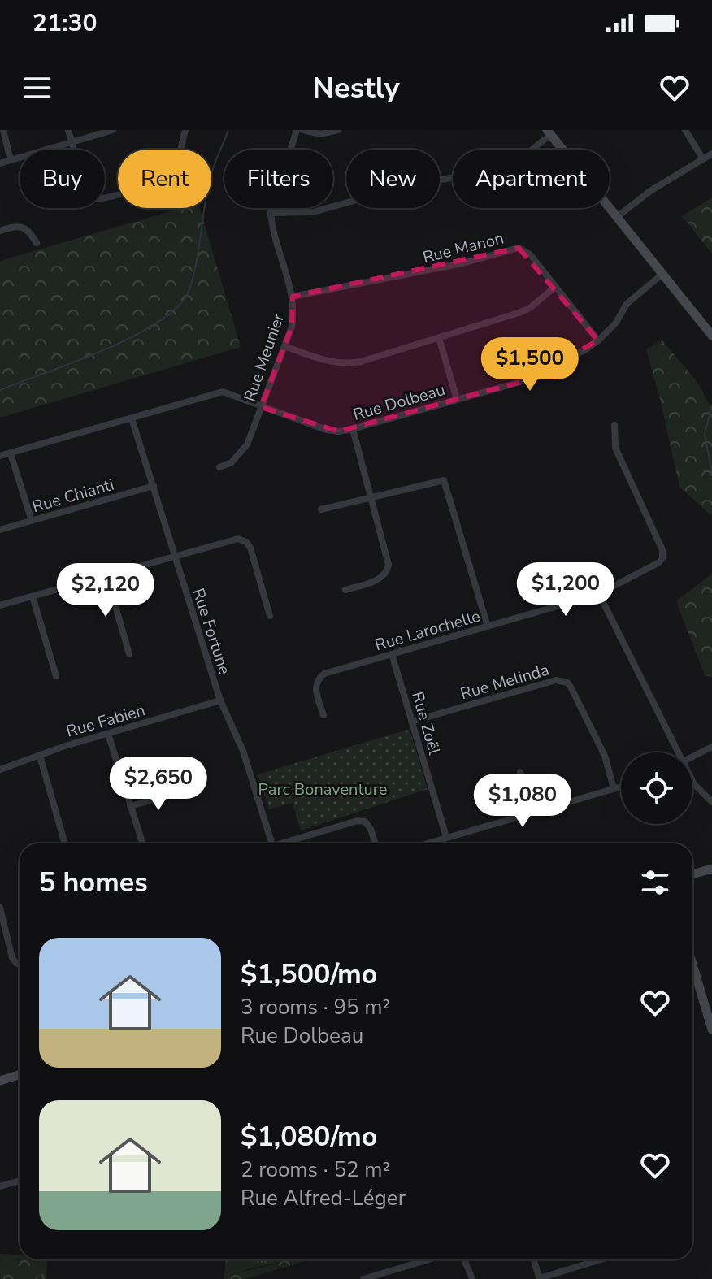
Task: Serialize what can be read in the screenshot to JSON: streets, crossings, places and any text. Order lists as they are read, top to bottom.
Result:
{
  "streets": {
    "street": [
      "Rue Manon",
      "Rue Meunier",
      "Rue Dolbeau",
      "Rue Chianti",
      "Rue Larochelle",
      "Rue Fortune",
      "Rue Melinda",
      "Rue Fabien",
      "Rue Zoël"
    ]
  },
  "crossings": [
    ["Rue Manon", "Rue Meunier"],
    ["Rue Manon", "Rue Dolbeau"],
    ["Rue Meunier", "Rue Dolbeau"],
    ["Rue Dolbeau", "Rue Fortune"],
    ["Rue Chianti", "Rue Fortune"],
    ["Rue Larochelle", "Rue Zoël"],
    ["Rue Fortune", "Rue Fabien"],
    ["Rue Melinda", "Rue Zoël"]
  ],
  "parks": ["Parc Bonaventure"],
  "page": {
    "status": "21:30",
    "header": "Nestly",
    "chip": [
      "Buy",
      "Rent",
      "Filters",
      "New",
      "Apartment"
    ],
    "price": [
      "$1,500",
      "$1,200",
      "$2,120",
      "$2,650",
      "$1,080"
    ],
    "heading": "5 homes",
    "list": [
      {
        "name": "$1,500/mo",
        "note": "3 rooms · 95 m² · Rue Dolbeau"
      },
      {
        "name": "$1,080/mo",
        "note": "2 rooms · 52 m² · Rue Alfred-Léger"
      }
    ]
  }
}
